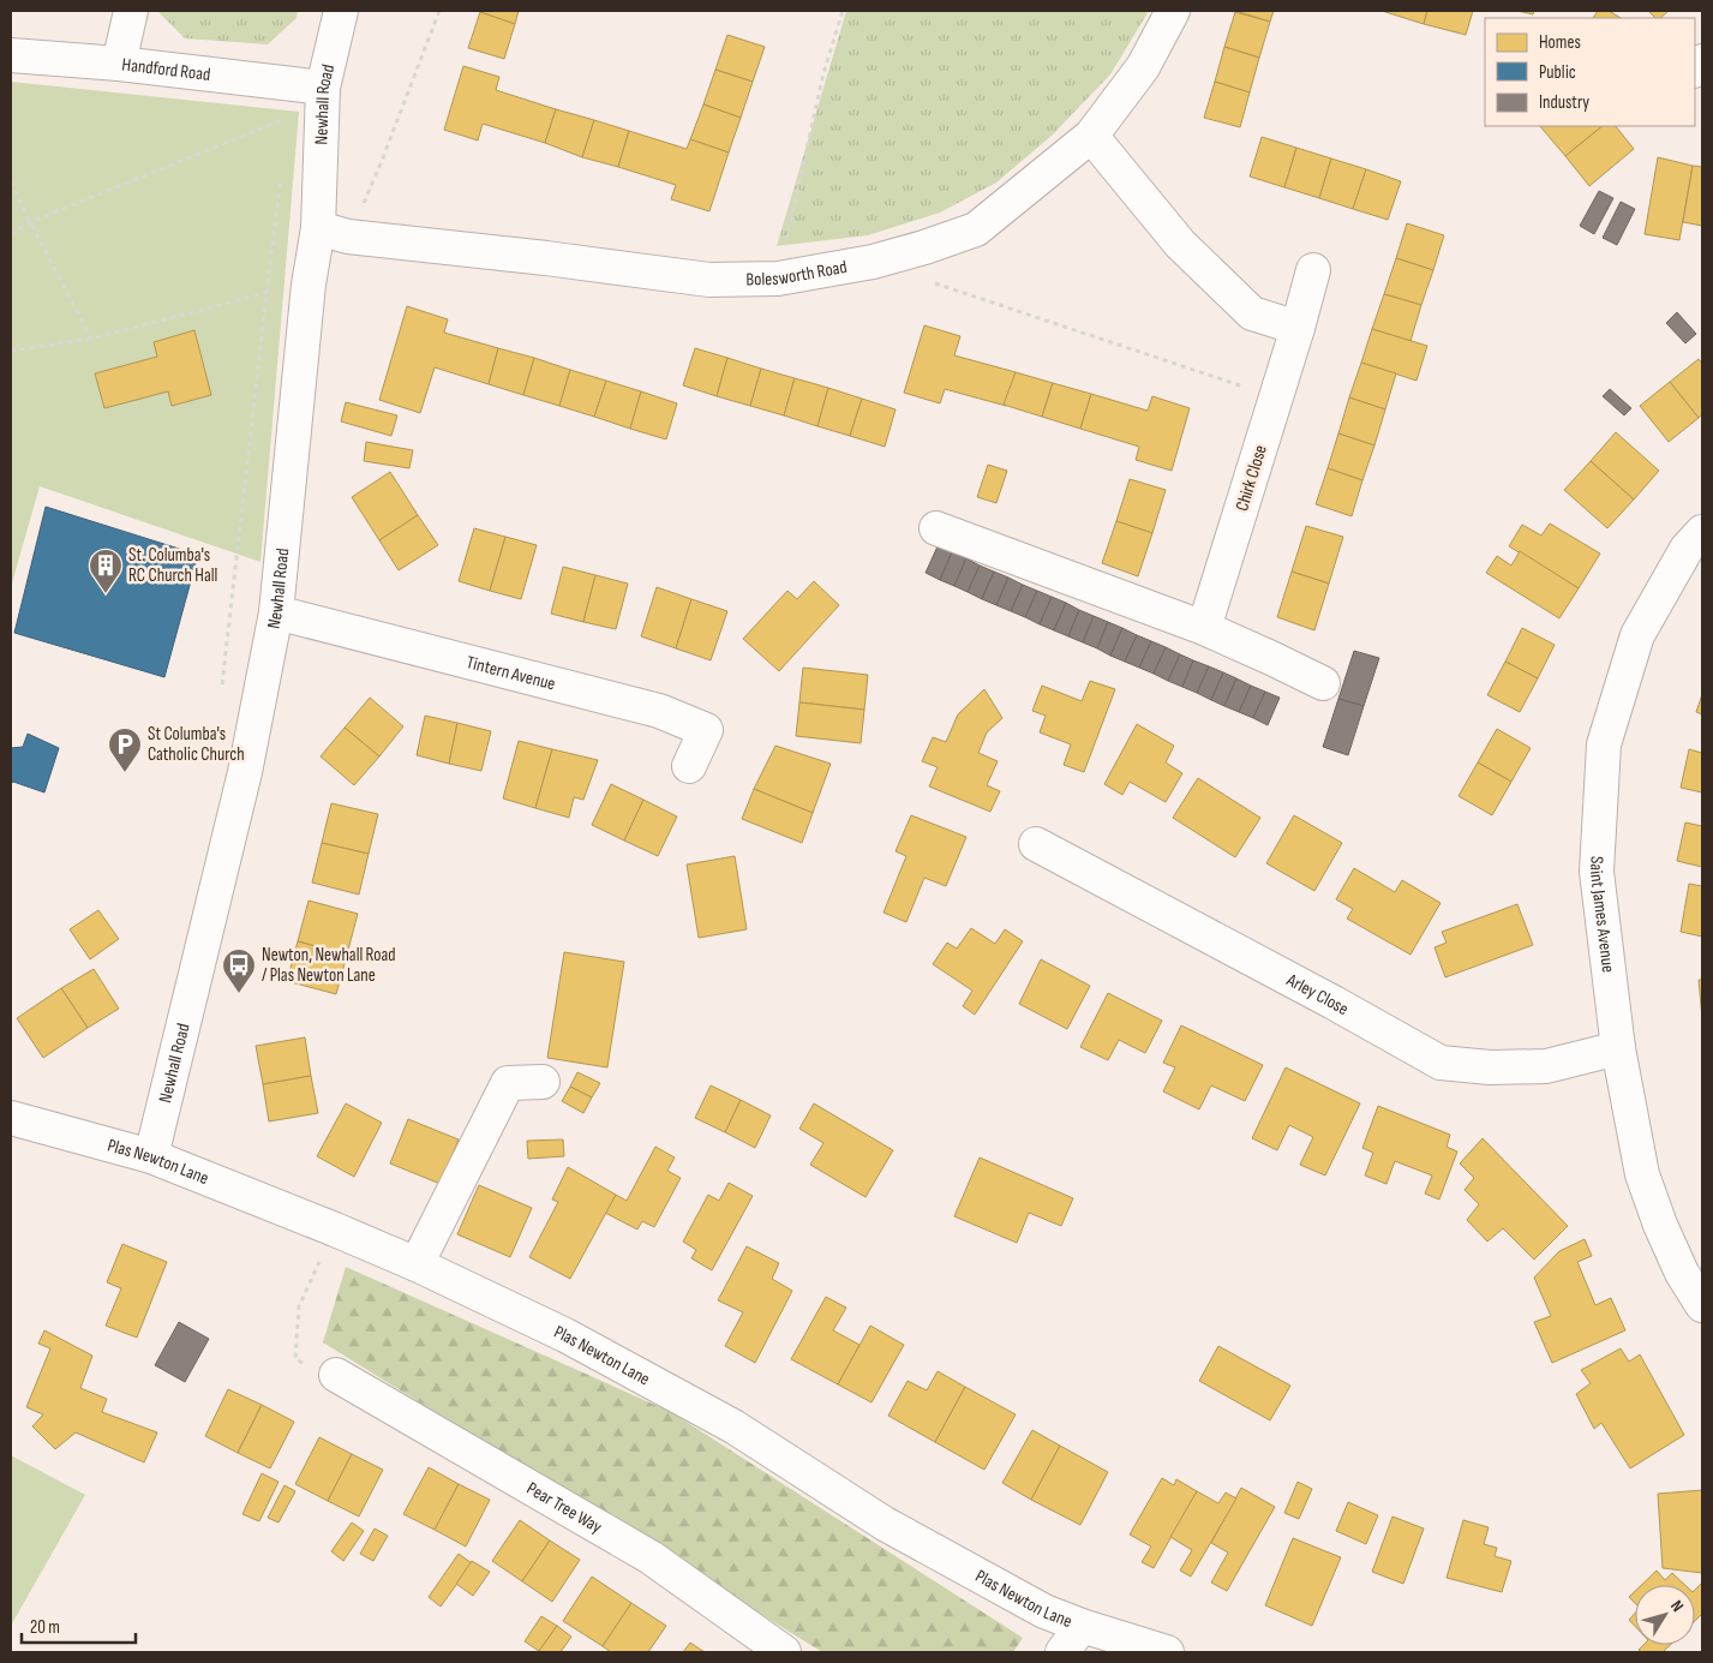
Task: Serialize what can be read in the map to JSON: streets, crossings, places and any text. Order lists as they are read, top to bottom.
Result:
{
  "streets": {
    "street": [
      "Handford Road",
      "Newhall Road",
      "Bolesworth Road",
      "Chirk Close",
      "Tintern Avenue",
      "Saint James Avenue",
      "Arley Close",
      "Plas Newton Lane",
      "Pear Tree Way"
    ]
  },
  "crossings": [
    ["Handford Road", "Newhall Road"],
    ["Newhall Road", "Bolesworth Road"],
    ["Newhall Road", "Tintern Avenue"],
    ["Newhall Road", "Plas Newton Lane"],
    ["Saint James Avenue", "Arley Close"]
  ],
  "places": {
    "building": ["St. Columba's RC Church Hall"],
    "parking": ["St Columba's Catholic Church"],
    "bus stop": ["Newton, Newhall Road / Plas Newton Lane"]
  },
  "legend": ["Homes", "Public", "Industry"],
  "scale_bar": "20 m",
  "north": "top right"
}
